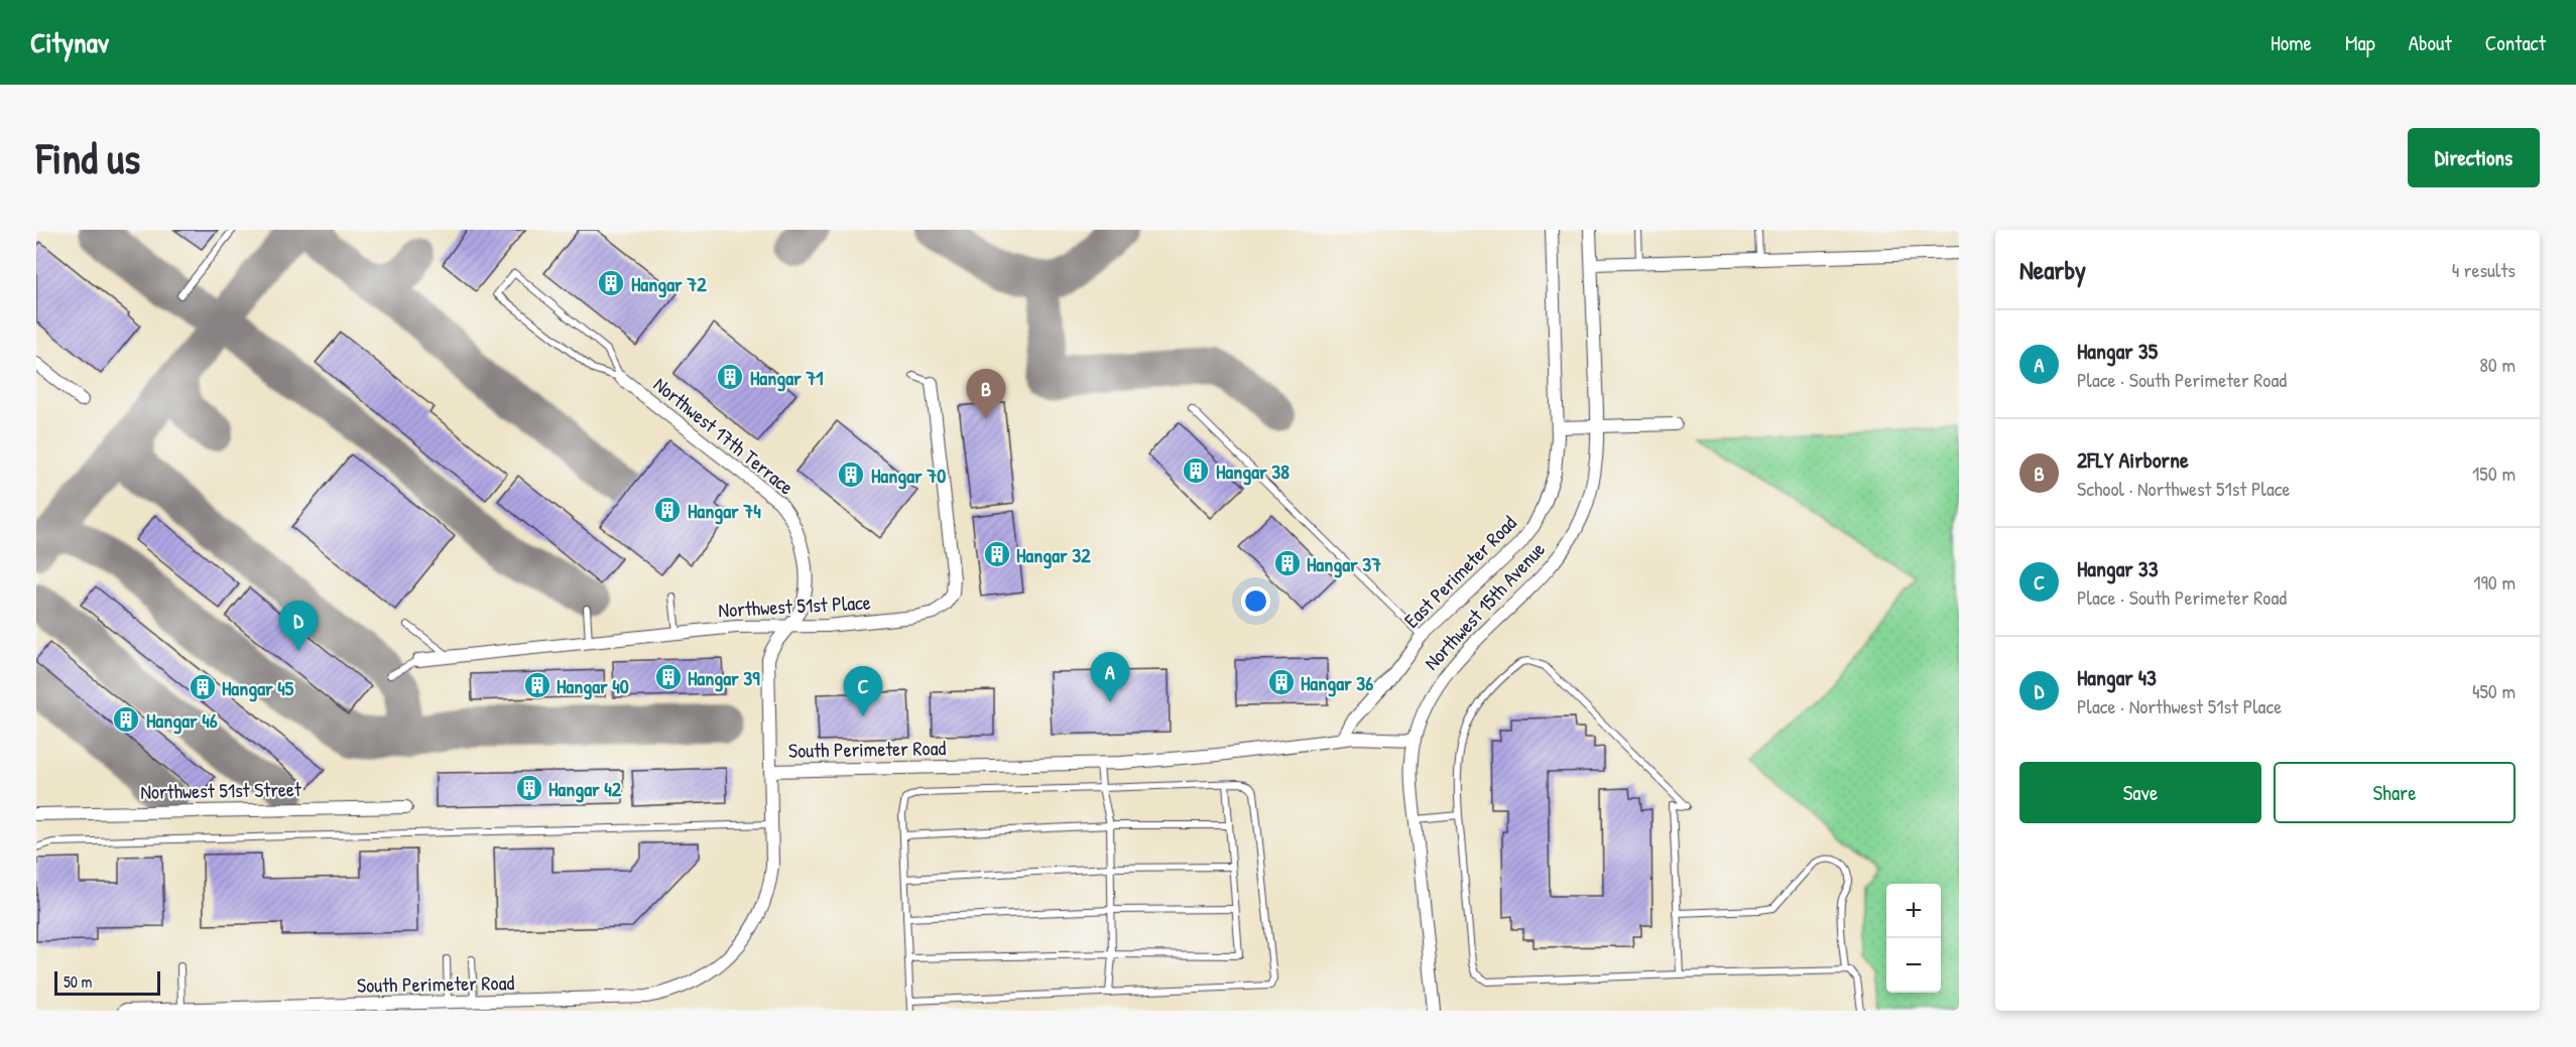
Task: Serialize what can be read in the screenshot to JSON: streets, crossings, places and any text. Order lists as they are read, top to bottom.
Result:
{
  "streets": {
    "street": [
      "Northwest 17th Terrace",
      "East Perimeter Road",
      "Northwest 51st Place",
      "Northwest 15th Avenue",
      "South Perimeter Road",
      "Northwest 51st Street"
    ]
  },
  "crossings": [
    ["Northwest 17th Terrace", "Northwest 51st Place"],
    ["Northwest 17th Terrace", "South Perimeter Road"],
    ["East Perimeter Road", "South Perimeter Road"],
    ["Northwest 15th Avenue", "South Perimeter Road"]
  ],
  "places": {
    "building": [
      "Hangar 72",
      "Hangar 71",
      "Hangar 38",
      "Hangar 70",
      "Hangar 74",
      "Hangar 32",
      "Hangar 37",
      "Hangar 39",
      "Hangar 36",
      "Hangar 40",
      "Hangar 45",
      "Hangar 46",
      "Hangar 42"
    ]
  },
  "scale_bar": "50 m",
  "page": {
    "header": "Citynav",
    "nav": [
      "Home",
      "Map",
      "About",
      "Contact"
    ],
    "buttons": [
      "Directions",
      ["Save", "Share"]
    ],
    "title": "Find us",
    "heading": ["Nearby", "4 results"],
    "list": [
      {
        "mark": "A",
        "name": "Hangar 35",
        "note": "Place · South Perimeter Road",
        "value": "80 m"
      },
      {
        "mark": "B",
        "name": "2FLY Airborne",
        "note": "School · Northwest 51st Place",
        "value": "150 m"
      },
      {
        "mark": "C",
        "name": "Hangar 33",
        "note": "Place · South Perimeter Road",
        "value": "190 m"
      },
      {
        "mark": "D",
        "name": "Hangar 43",
        "note": "Place · Northwest 51st Place",
        "value": "450 m"
      }
    ],
    "pins": [
      "B",
      "D",
      "A",
      "C"
    ],
    "map_buttons": ["+", "−"],
    "scale": "50 m"
  }
}
